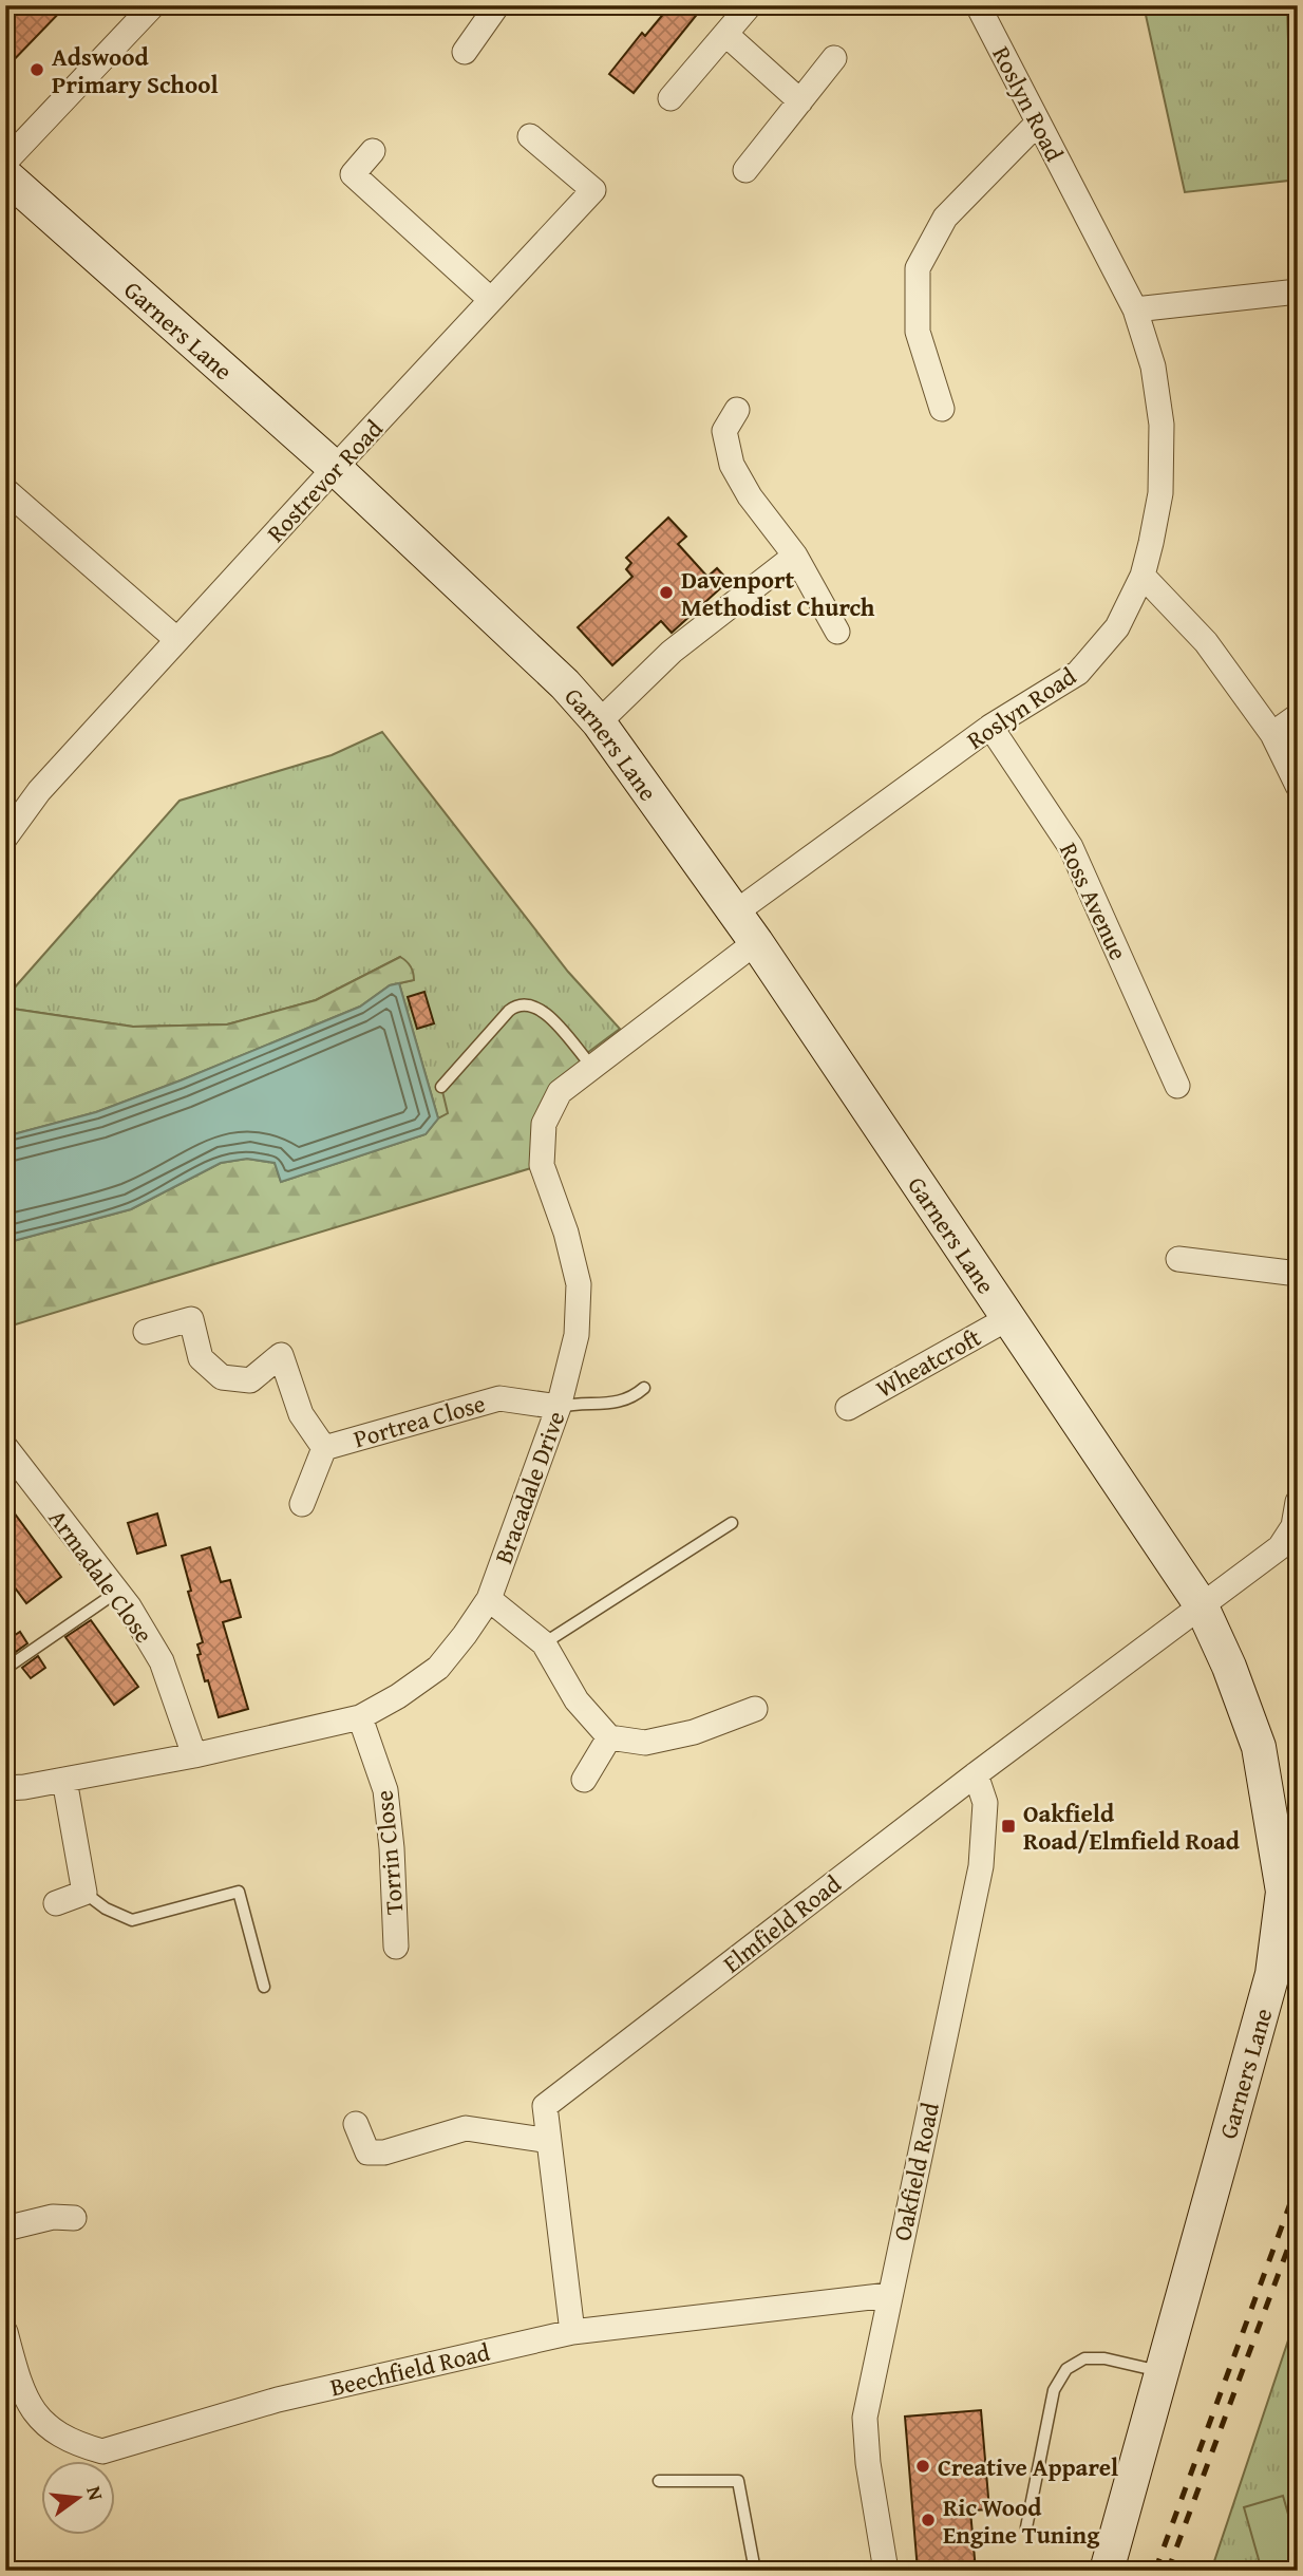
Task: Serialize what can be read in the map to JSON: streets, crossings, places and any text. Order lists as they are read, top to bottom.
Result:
{
  "streets": {
    "street": [
      "Roslyn Road",
      "Garners Lane",
      "Rostrevor Road",
      "Ross Avenue",
      "Wheatcroft",
      "Portrea Close",
      "Bracadale Drive",
      "Armadale Close",
      "Torrin Close",
      "Elmfield Road",
      "Oakfield Road",
      "Beechfield Road"
    ]
  },
  "crossings": [
    ["Roslyn Road", "Garners Lane"],
    ["Roslyn Road", "Ross Avenue"],
    ["Garners Lane", "Rostrevor Road"],
    ["Garners Lane", "Wheatcroft"],
    ["Garners Lane", "Bracadale Drive"],
    ["Garners Lane", "Elmfield Road"],
    ["Portrea Close", "Bracadale Drive"],
    ["Bracadale Drive", "Armadale Close"],
    ["Bracadale Drive", "Torrin Close"],
    ["Elmfield Road", "Oakfield Road"],
    ["Elmfield Road", "Beechfield Road"],
    ["Oakfield Road", "Beechfield Road"]
  ],
  "places": {
    "other": [
      "Adswood Primary School",
      "Davenport Methodist Church",
      "Creative Apparel",
      "Ric Wood Engine Tuning"
    ],
    "transit": ["Oakfield Road/Elmfield Road"]
  },
  "north": "right"
}
